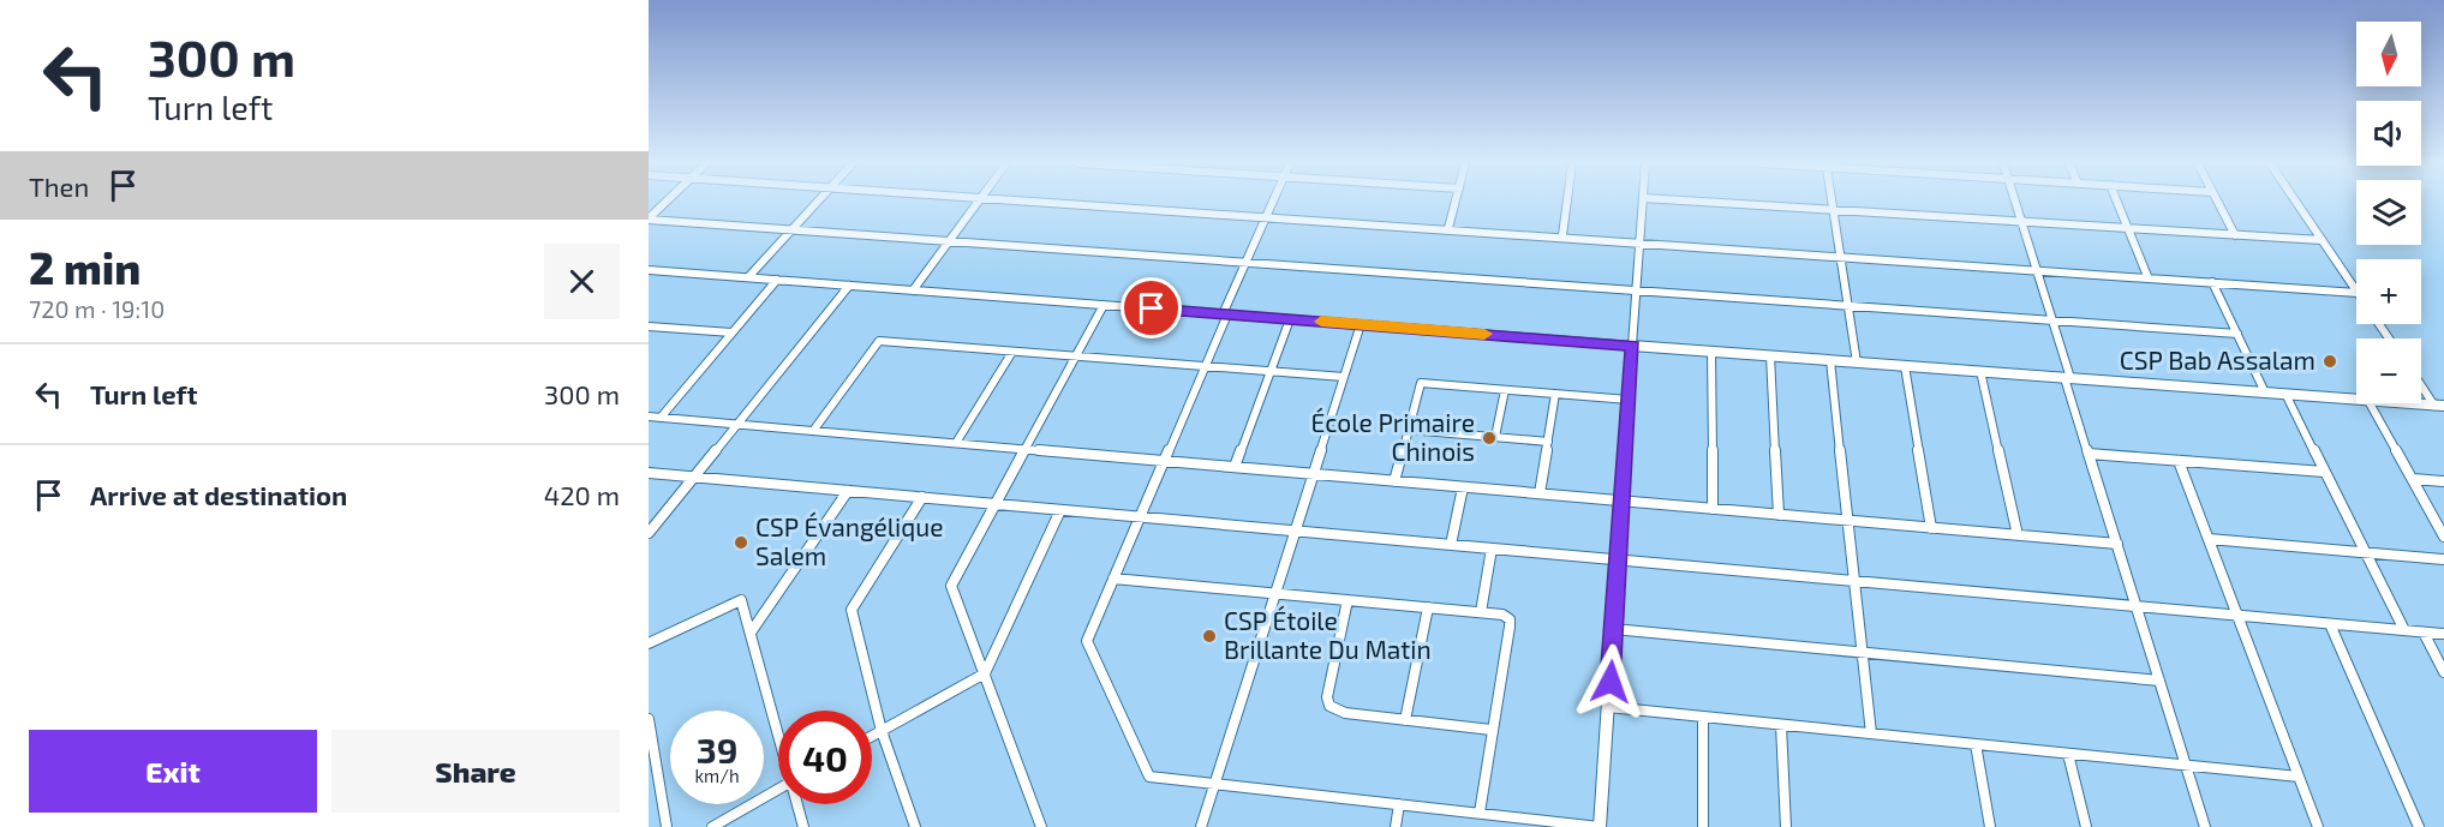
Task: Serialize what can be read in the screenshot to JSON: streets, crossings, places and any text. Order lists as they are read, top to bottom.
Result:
{
  "places": [
    "CSP Bab Assalam",
    "École Primaire Chinois",
    "CSP Évangélique Salem",
    "CSP Étoile Brillante Du Matin"
  ],
  "north": "bottom",
  "page": {
    "turn": ["300 m", "Turn left"],
    "map_buttons": ["+", "−"],
    "then": "Then",
    "heading": ["2 min", "720 m · 19:10"],
    "list": [
      {
        "name": "Turn left",
        "value": "300 m"
      },
      {
        "name": "Arrive at destination",
        "value": "420 m"
      }
    ],
    "speed": "39 km/h",
    "limit": "40",
    "buttons": ["Exit", "Share"]
  }
}
